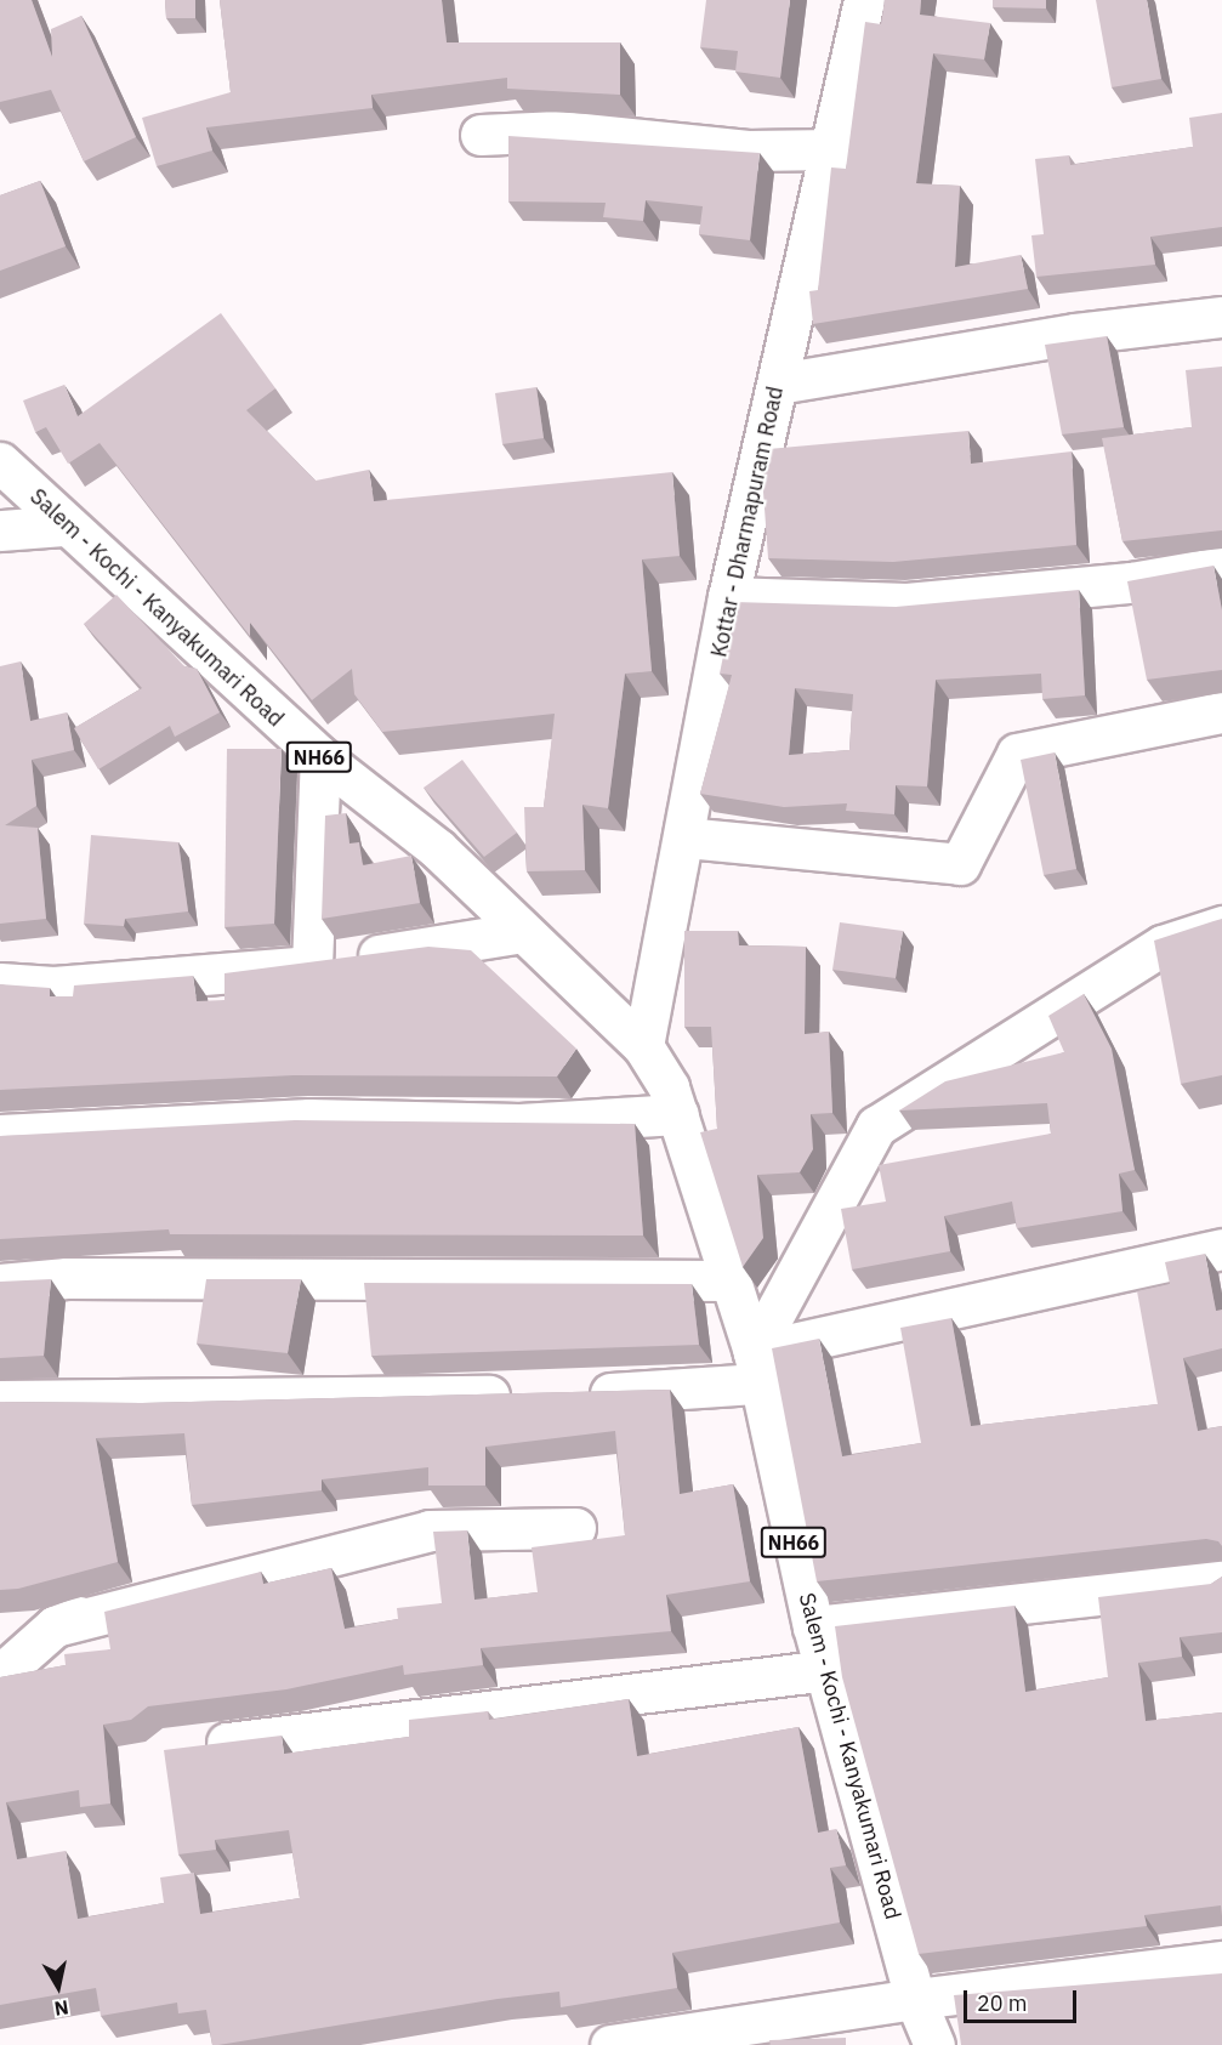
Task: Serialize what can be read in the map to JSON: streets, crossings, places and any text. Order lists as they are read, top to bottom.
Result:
{
  "streets": {
    "main road": ["Kottar - Dharmapuram Road", "Salem - Kochi - Kanyakumari Road", "NH66"]
  },
  "crossings": [
    ["Kottar - Dharmapuram Road", "Salem - Kochi - Kanyakumari Road"]
  ],
  "scale_bar": "20 m",
  "north": "bottom"
}
